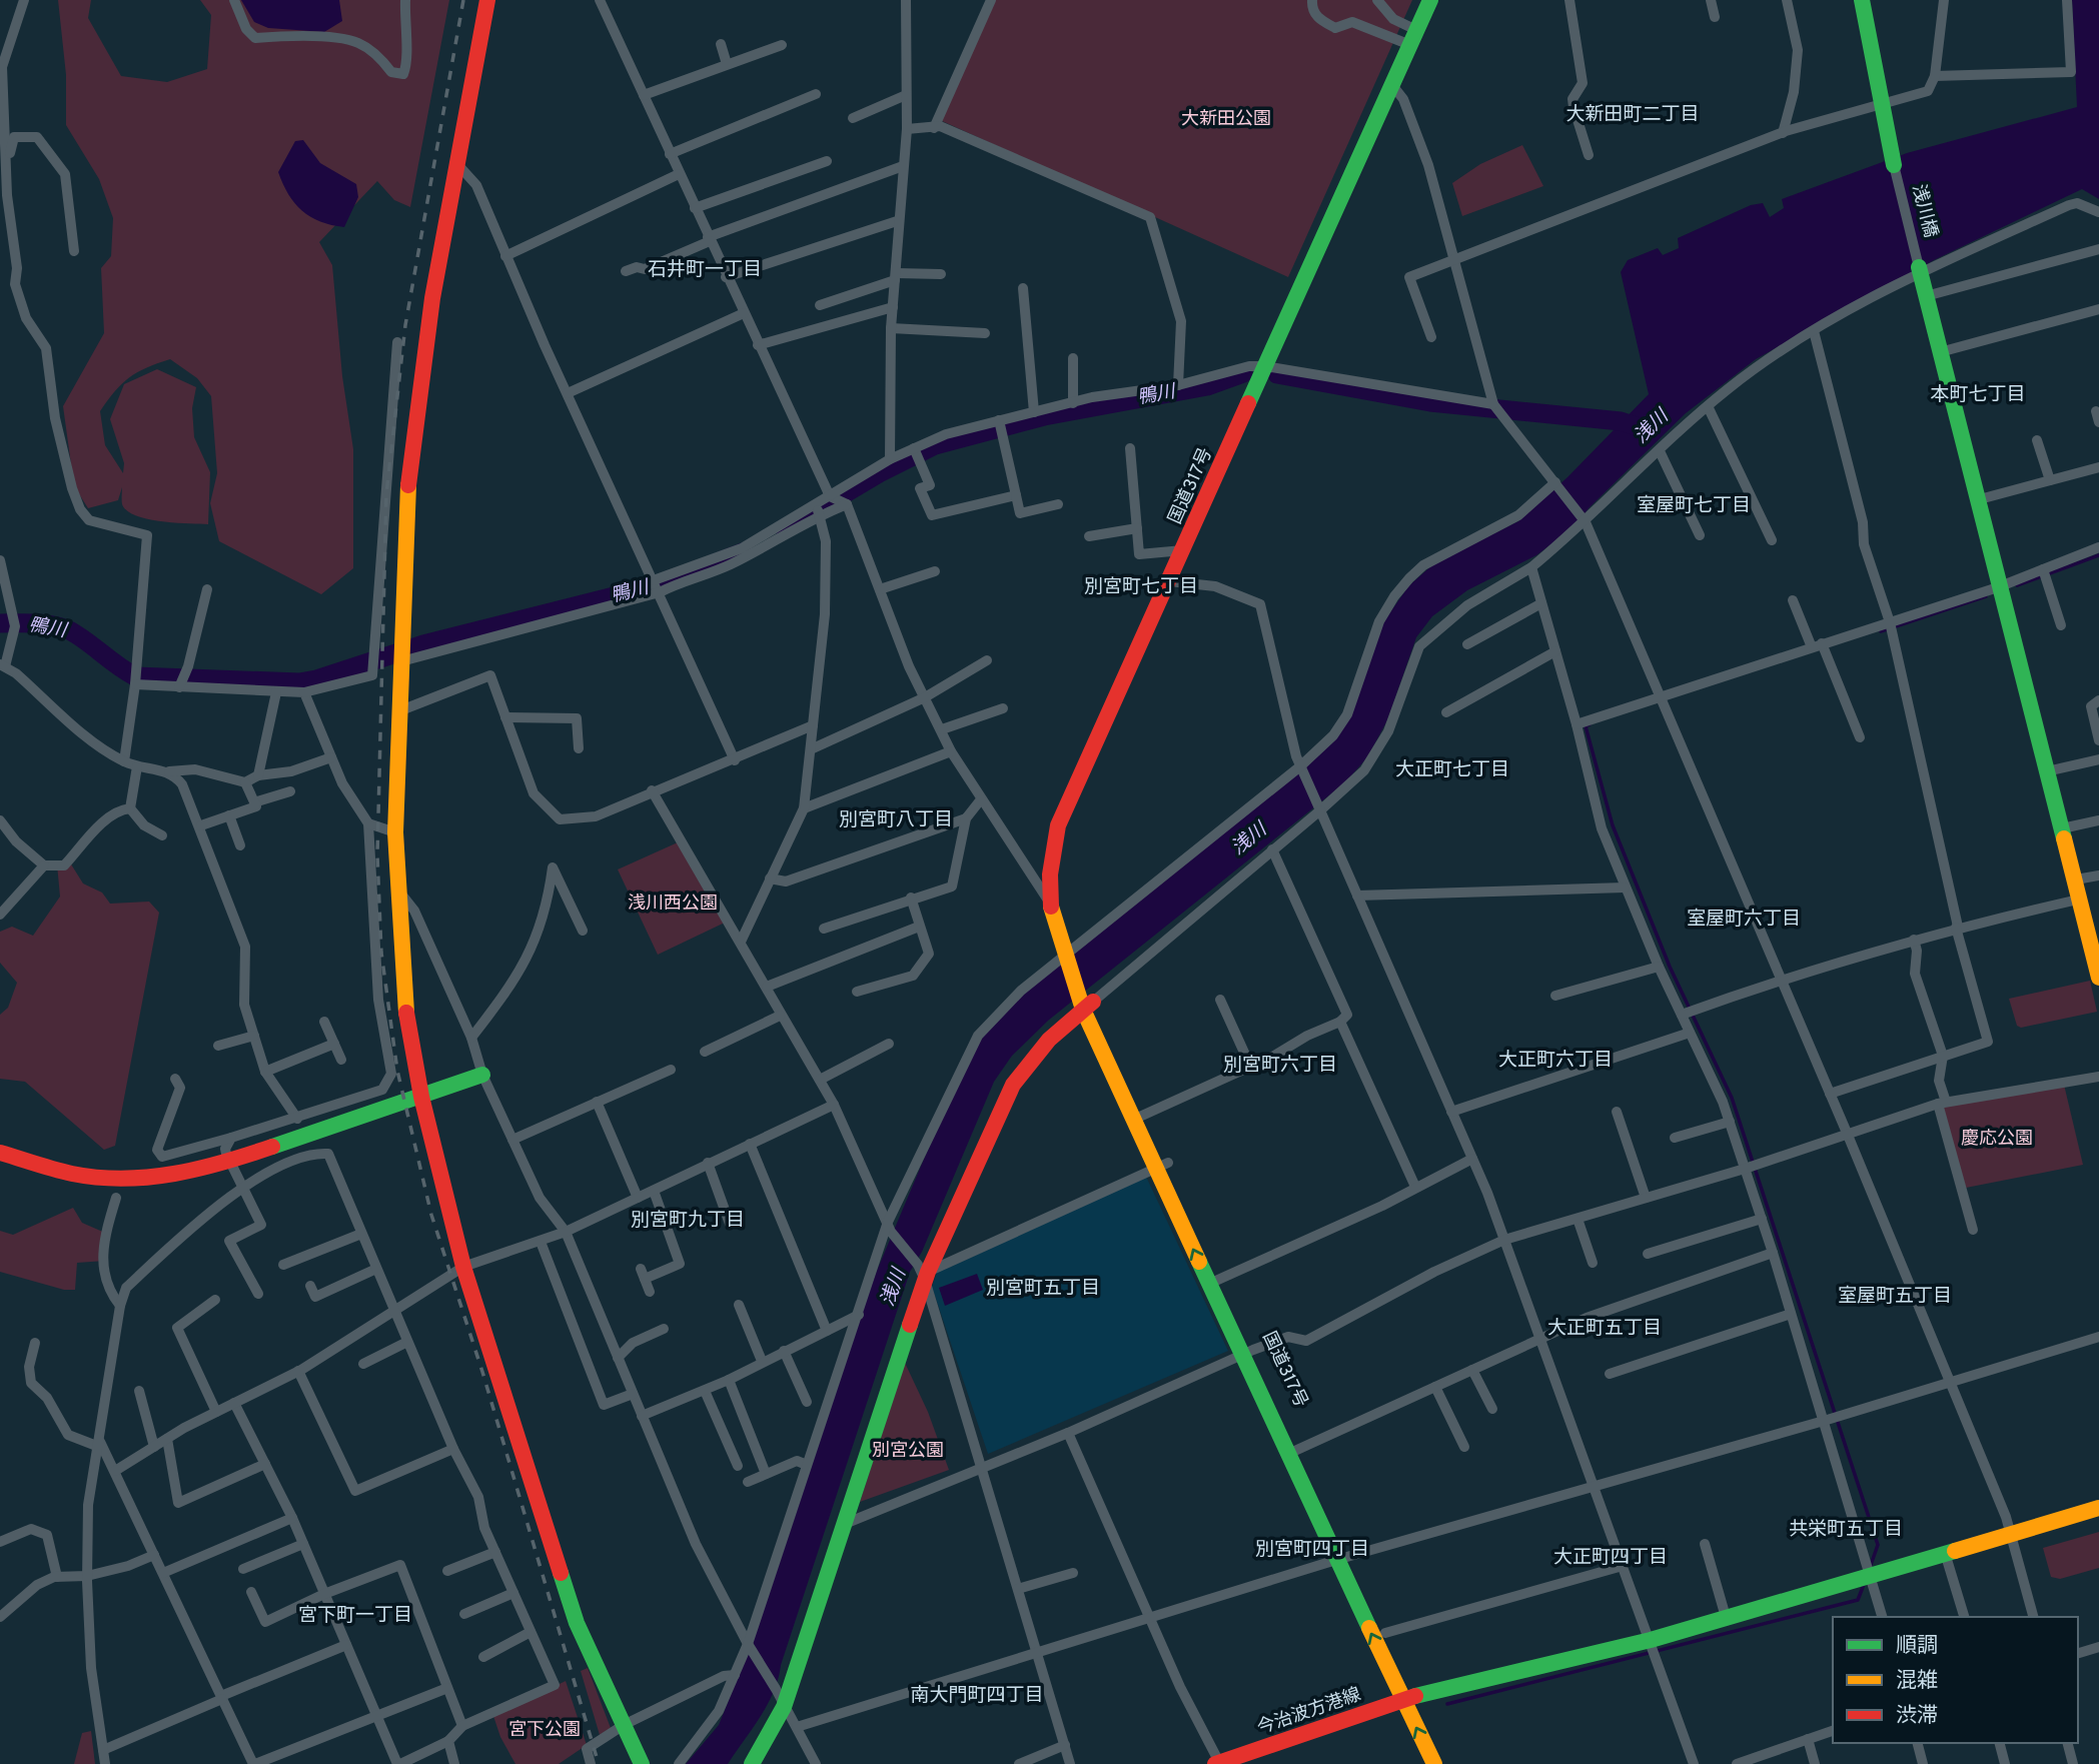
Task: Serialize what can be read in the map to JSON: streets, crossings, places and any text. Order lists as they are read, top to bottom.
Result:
{
  "streets": {
    "main road": ["国道317号", "今治波方港線"],
    "street": ["浅川橋"]
  },
  "crossings": [
    ["国道317号", "今治波方港線"]
  ],
  "districts": [
    "大新田町二丁目",
    "石井町一丁目",
    "本町七丁目",
    "室屋町七丁目",
    "別宮町七丁目",
    "大正町七丁目",
    "別宮町八丁目",
    "室屋町六丁目",
    "大正町六丁目",
    "別宮町六丁目",
    "別宮町九丁目",
    "別宮町五丁目",
    "室屋町五丁目",
    "大正町五丁目",
    "共栄町五丁目",
    "別宮町四丁目",
    "大正町四丁目",
    "宮下町一丁目",
    "南大門町四丁目"
  ],
  "water": ["鴨川", "浅川"],
  "parks": [
    "大新田公園",
    "浅川西公園",
    "慶応公園",
    "別宮公園",
    "宮下公園"
  ],
  "legend": ["順調", "混雑", "渋滞"]
}
